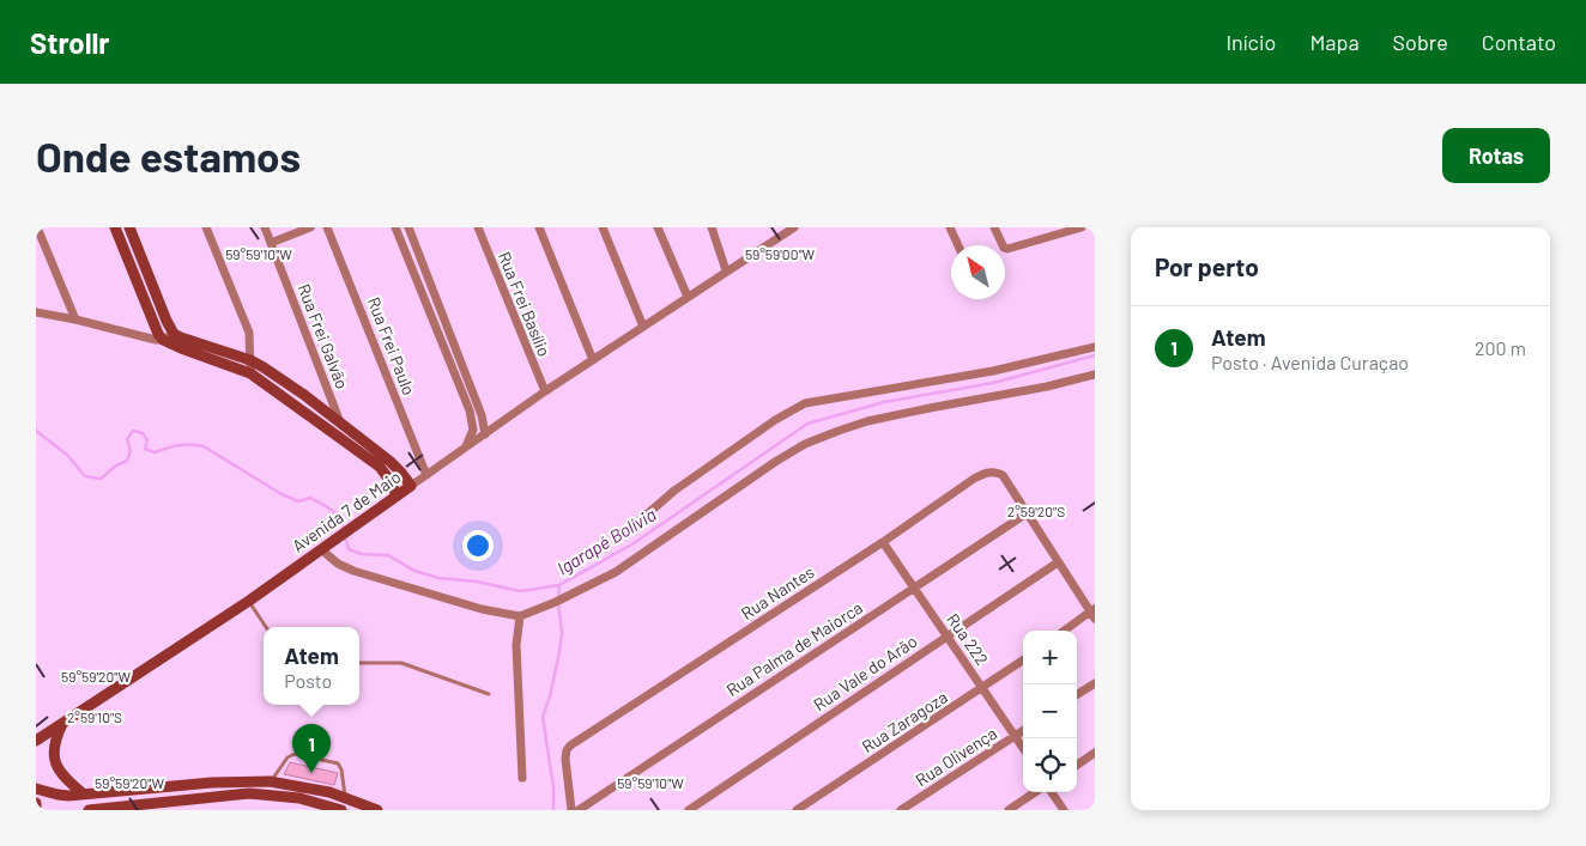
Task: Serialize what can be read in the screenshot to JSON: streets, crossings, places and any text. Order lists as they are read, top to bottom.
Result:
{
  "streets": {
    "street": [
      "Rua Frei Basílio",
      "Rua Frei Galvão",
      "Rua Frei Paulo",
      "Avenida 7 de Maio",
      "Rua Nantes",
      "Rua 222",
      "Rua Palma de Maiorca",
      "Rua Vale do Arão",
      "Rua Zaragoza",
      "Rua Olivença"
    ]
  },
  "crossings": [
    ["Rua Frei Basílio", "Avenida 7 de Maio"],
    ["Rua Frei Paulo", "Avenida 7 de Maio"],
    ["Rua Nantes", "Rua 222"],
    ["Rua Nantes", "Rua Palma de Maiorca"],
    ["Rua 222", "Rua Palma de Maiorca"],
    ["Rua 222", "Rua Vale do Arão"],
    ["Rua 222", "Rua Zaragoza"],
    ["Rua 222", "Rua Olivença"]
  ],
  "water": ["Igarapé Bolívia"],
  "north": "top left",
  "page": {
    "header": "Strollr",
    "nav": [
      "Início",
      "Mapa",
      "Sobre",
      "Contato"
    ],
    "buttons": "Rotas",
    "title": "Onde estamos",
    "heading": "Por perto",
    "list": [
      {
        "mark": "1",
        "name": "Atem",
        "note": "Posto · Avenida Curaçao",
        "value": "200 m"
      }
    ],
    "popup": ["Atem", "Posto"],
    "map_buttons": ["+", "−"],
    "pins": "1"
  },
  "coordinates": [
    "59°59'00\"W",
    "59°59'10\"W",
    "2°59'20\"S",
    "59°59'20\"W",
    "2°59'10\"S"
  ]
}
